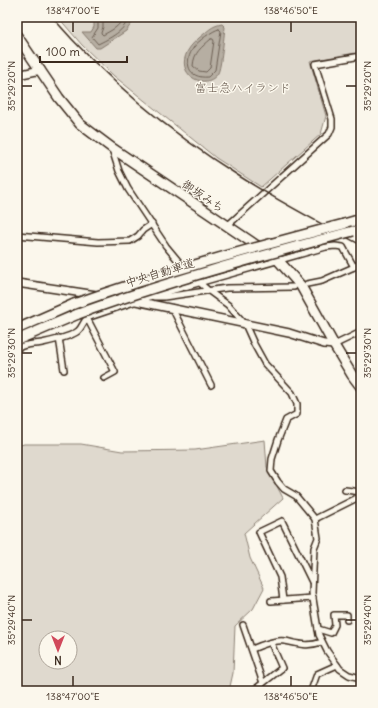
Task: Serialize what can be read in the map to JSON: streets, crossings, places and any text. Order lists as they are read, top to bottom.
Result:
{
  "streets": {
    "highway": ["御坂みち", "中央自動車道"]
  },
  "parks": ["富士急ハイランド"],
  "scale_bar": "100 m",
  "north": "bottom",
  "coordinates": [
    "138°47'00\"E",
    "138°46'50\"E",
    "35°29'20\"N",
    "35°29'30\"N",
    "35°29'40\"N"
  ]
}
